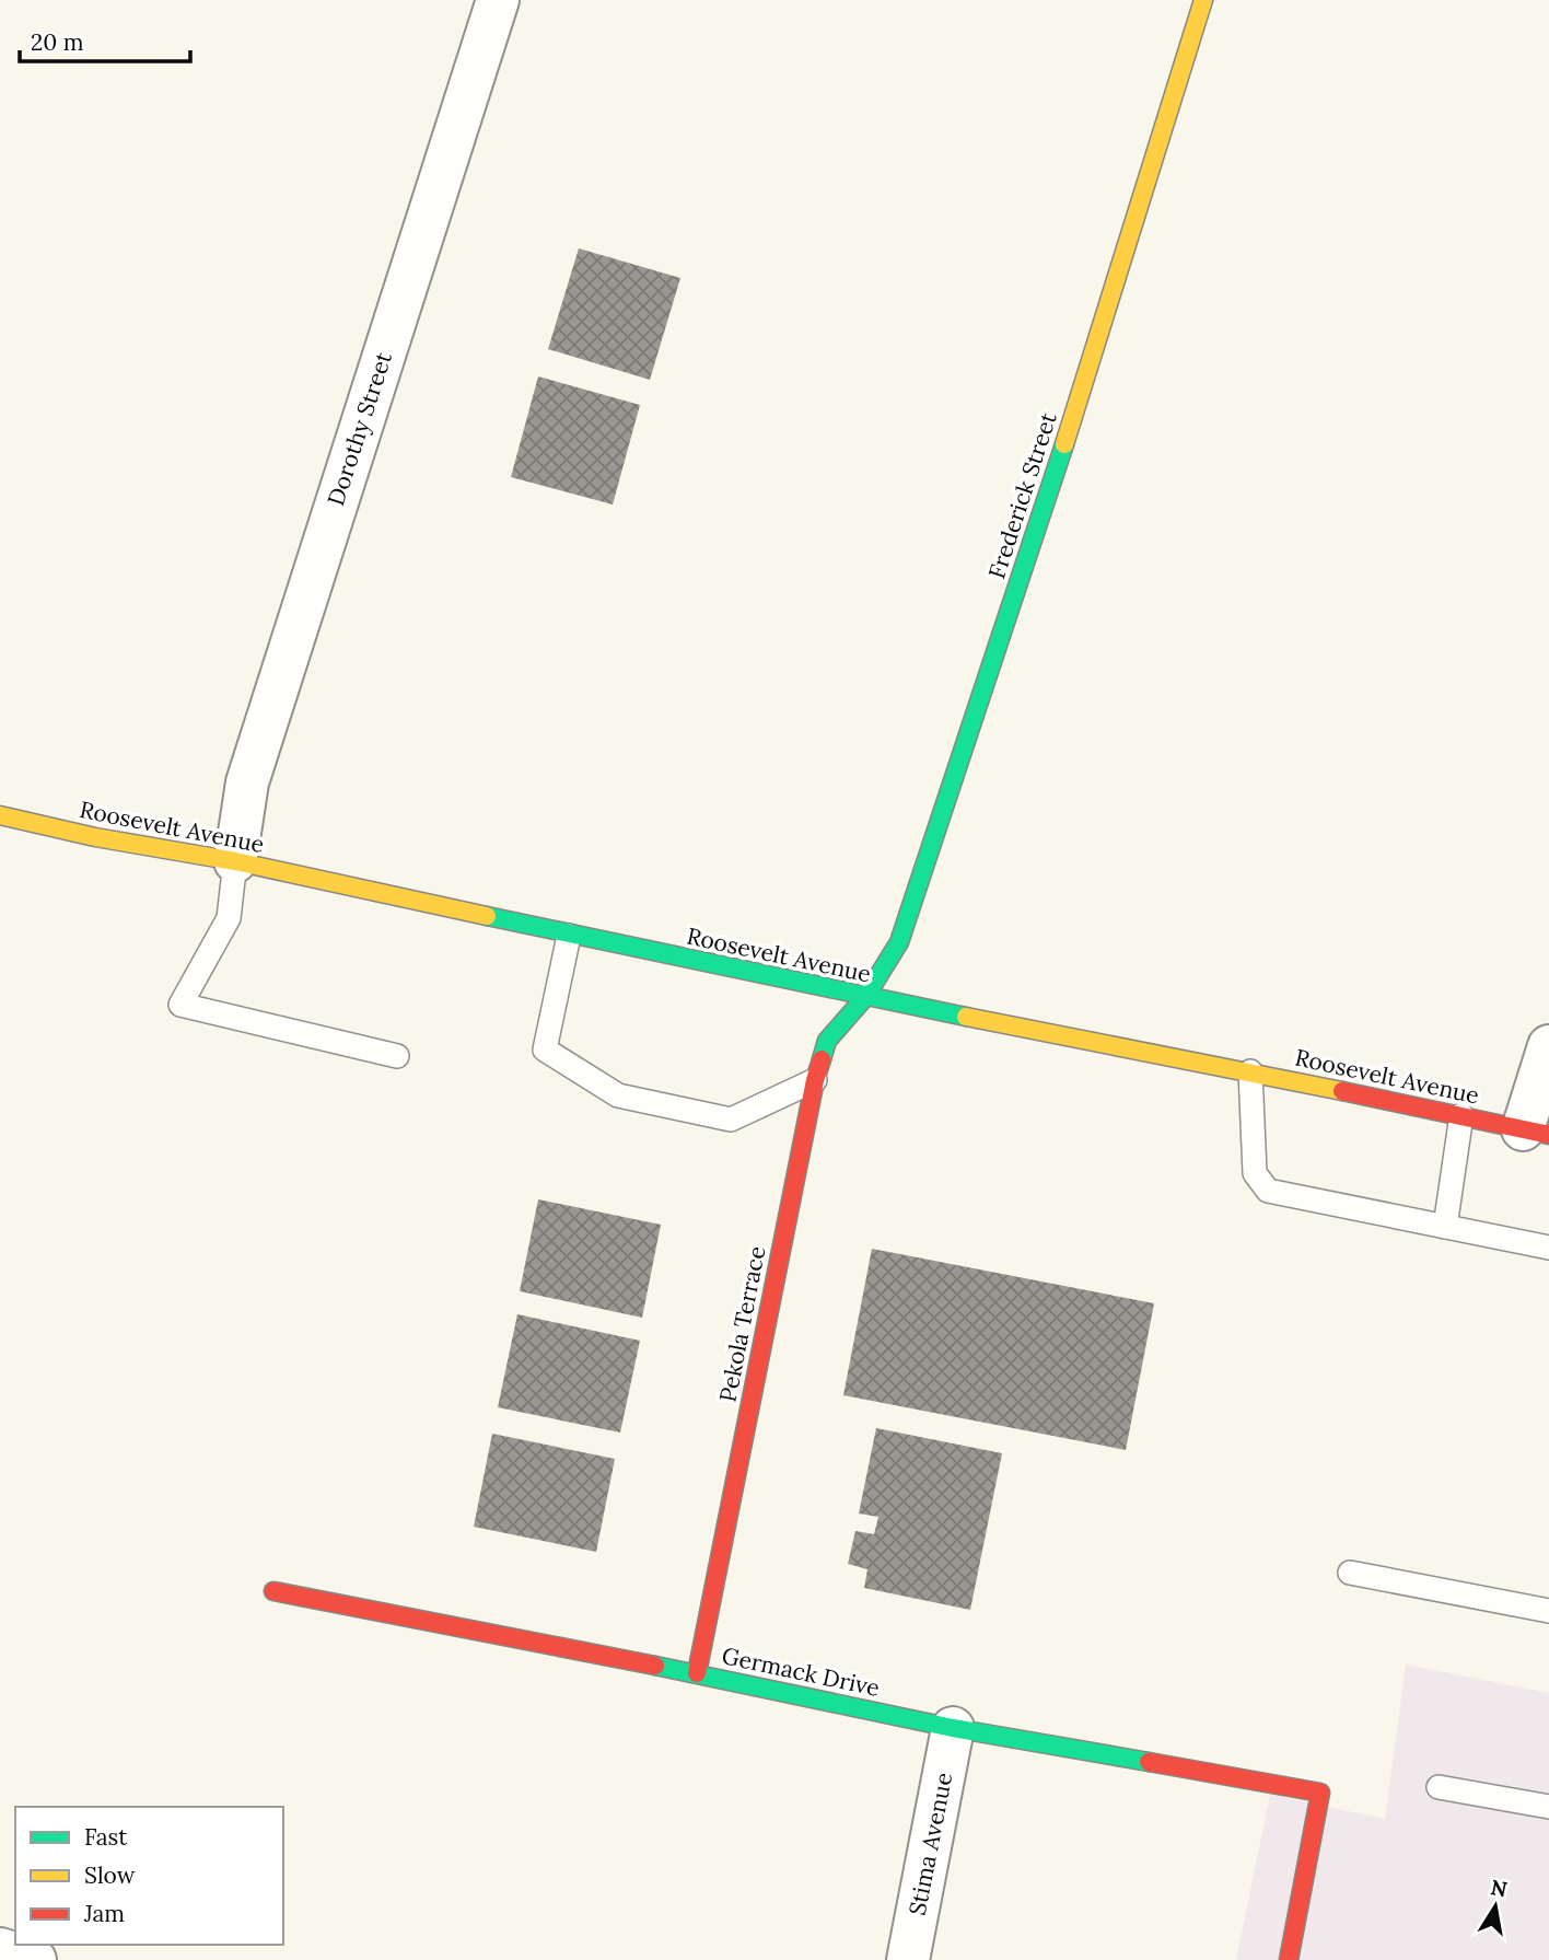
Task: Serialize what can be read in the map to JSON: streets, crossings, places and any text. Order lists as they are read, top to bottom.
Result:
{
  "streets": {
    "street": [
      "Dorothy Street",
      "Frederick Street",
      "Roosevelt Avenue",
      "Pekola Terrace",
      "Germack Drive",
      "Stima Avenue"
    ]
  },
  "crossings": [
    ["Dorothy Street", "Roosevelt Avenue"],
    ["Frederick Street", "Roosevelt Avenue"],
    ["Frederick Street", "Pekola Terrace"],
    ["Roosevelt Avenue", "Pekola Terrace"],
    ["Pekola Terrace", "Germack Drive"],
    ["Germack Drive", "Stima Avenue"]
  ],
  "legend": ["Fast", "Slow", "Jam"],
  "scale_bar": "20 m",
  "north": "top"
}
